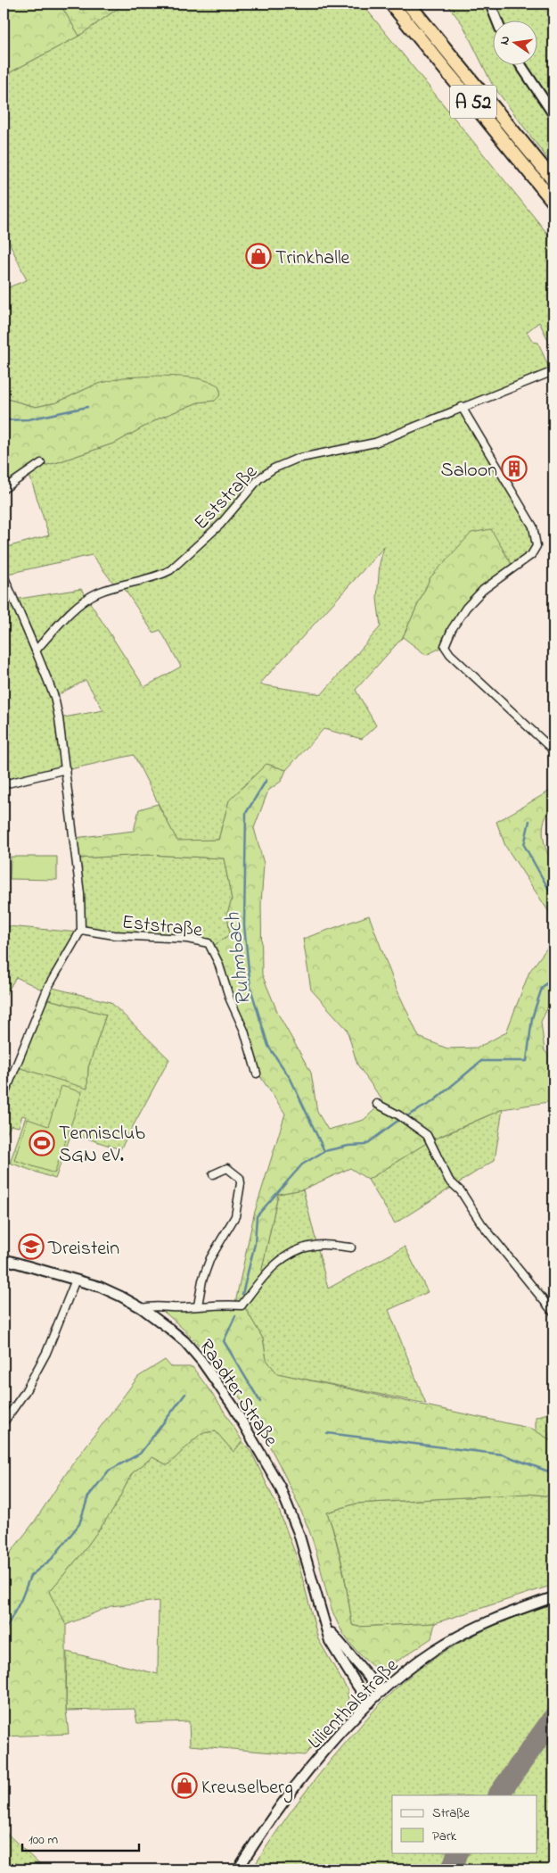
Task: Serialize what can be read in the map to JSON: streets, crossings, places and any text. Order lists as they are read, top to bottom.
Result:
{
  "streets": {
    "highway": ["A 52"],
    "main road": ["Raadter Straße", "Lilienthalstraße"],
    "street": ["Eststraße"]
  },
  "crossings": [
    ["Raadter Straße", "Lilienthalstraße"]
  ],
  "water": ["Ruhmbach"],
  "places": {
    "shop": ["Trinkhalle", "Kreuselberg"],
    "building": ["Saloon"],
    "sports": ["Tennisclub SGN eV."],
    "school or university": ["Dreistein"]
  },
  "legend": ["Straße", "Park"],
  "scale_bar": "100 m",
  "north": "left"
}
